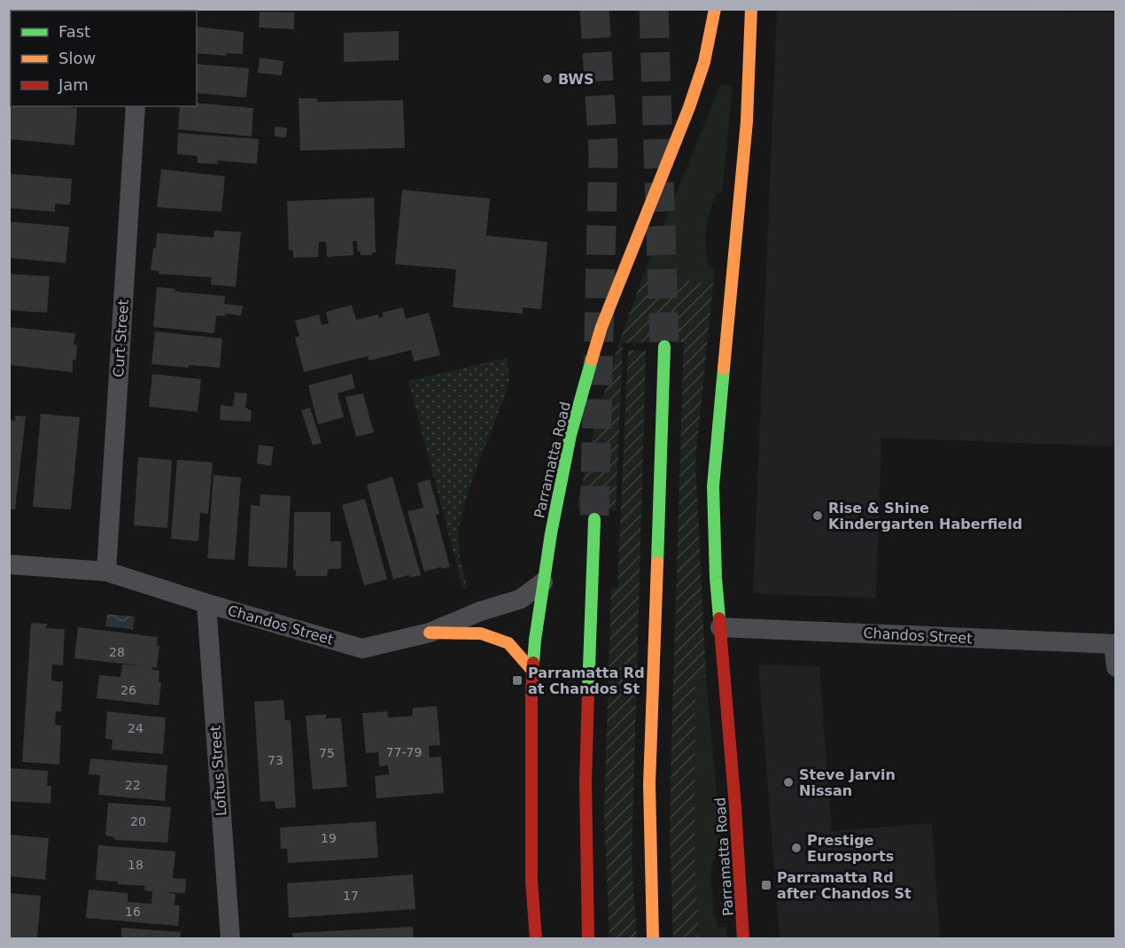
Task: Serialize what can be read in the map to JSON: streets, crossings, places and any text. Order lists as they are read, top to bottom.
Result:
{
  "streets": {
    "main road": ["Parramatta Road"],
    "street": ["Curt Street", "Chandos Street", "Loftus Street"]
  },
  "crossings": [
    ["Curt Street", "Chandos Street"],
    ["Parramatta Road", "Chandos Street"],
    ["Chandos Street", "Loftus Street"]
  ],
  "places": {
    "other": [
      "BWS",
      "Rise & Shine Kindergarten Haberfield",
      "Steve Jarvin Nissan",
      "Prestige Eurosports"
    ],
    "transit": ["Parramatta Rd at Chandos St", "Parramatta Rd after Chandos St"]
  },
  "house_numbers": [
    "28",
    "26",
    "24",
    "77-79",
    "75",
    "73",
    "22",
    "20",
    "19",
    "18",
    "17",
    "16"
  ],
  "legend": ["Fast", "Slow", "Jam"]
}
